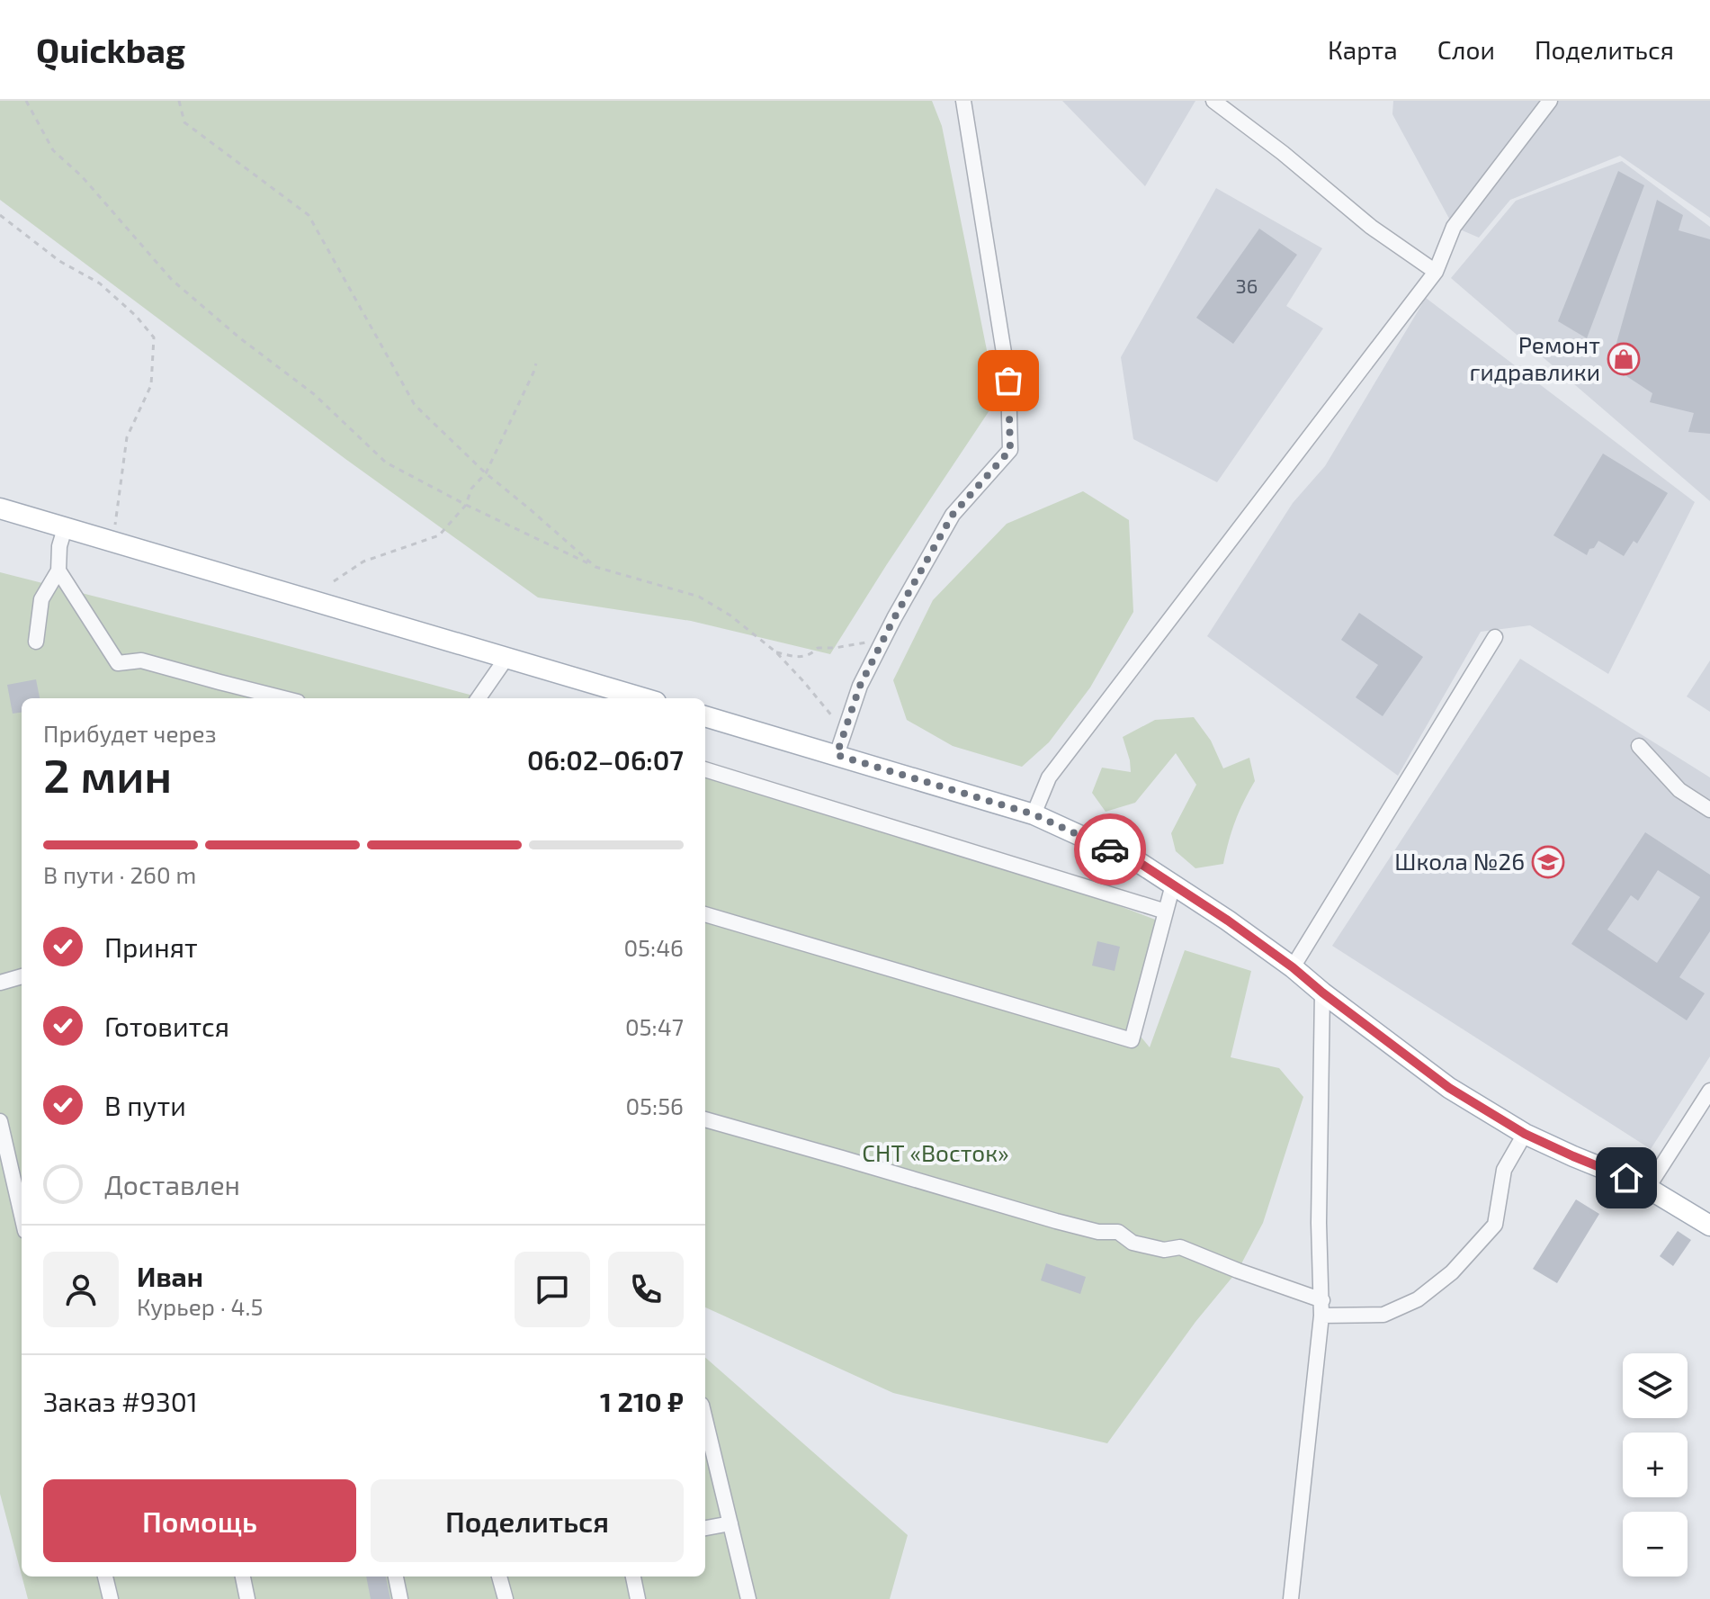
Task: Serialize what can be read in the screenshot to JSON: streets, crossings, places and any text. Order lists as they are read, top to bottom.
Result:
{
  "parks": ["СНТ «Восток»"],
  "places": {
    "shop": ["Ремонт гидравлики"],
    "school or university": ["Школа №26"]
  },
  "house_numbers": ["36"],
  "page": {
    "header": "Quickbag",
    "nav": ["Карта", "Слои", "Поделиться"],
    "heading": ["2 мин", "Прибудет через", "06:02–06:07"],
    "panel": [
      "Иван",
      "Курьер · 4.5",
      "Заказ #9301",
      "1 210 ₽"
    ],
    "bar": "В пути · 260 m",
    "list": [
      ["Принят", "05:46"],
      ["Готовится", "05:47"],
      ["В пути", "05:56"],
      "Доставлен"
    ],
    "map_buttons": ["+", "−"],
    "buttons": ["Помощь", "Поделиться"]
  }
}
